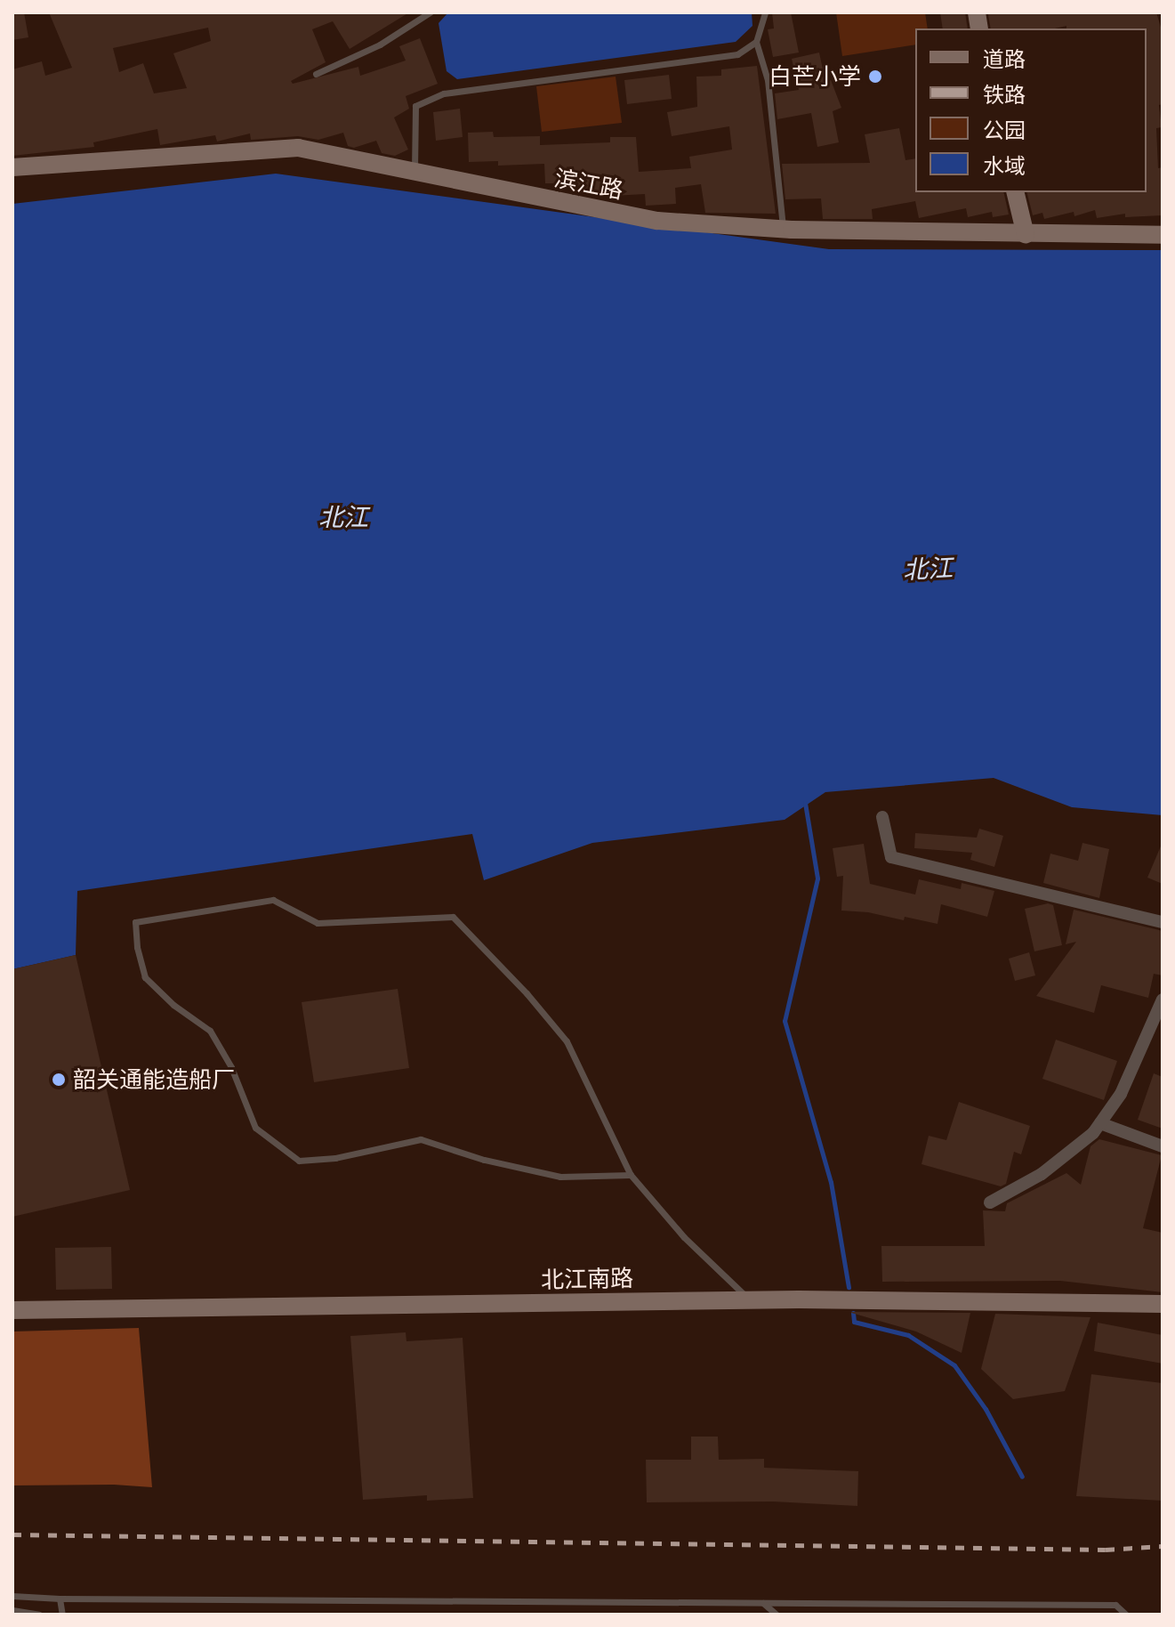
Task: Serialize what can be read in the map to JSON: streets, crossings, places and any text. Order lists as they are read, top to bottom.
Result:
{
  "streets": {
    "street": ["滨江路", "北江南路"]
  },
  "water": ["北江"],
  "places": ["白芒小学", "韶关通能造船厂"],
  "legend": [
    "道路",
    "铁路",
    "公园",
    "水域"
  ]
}
